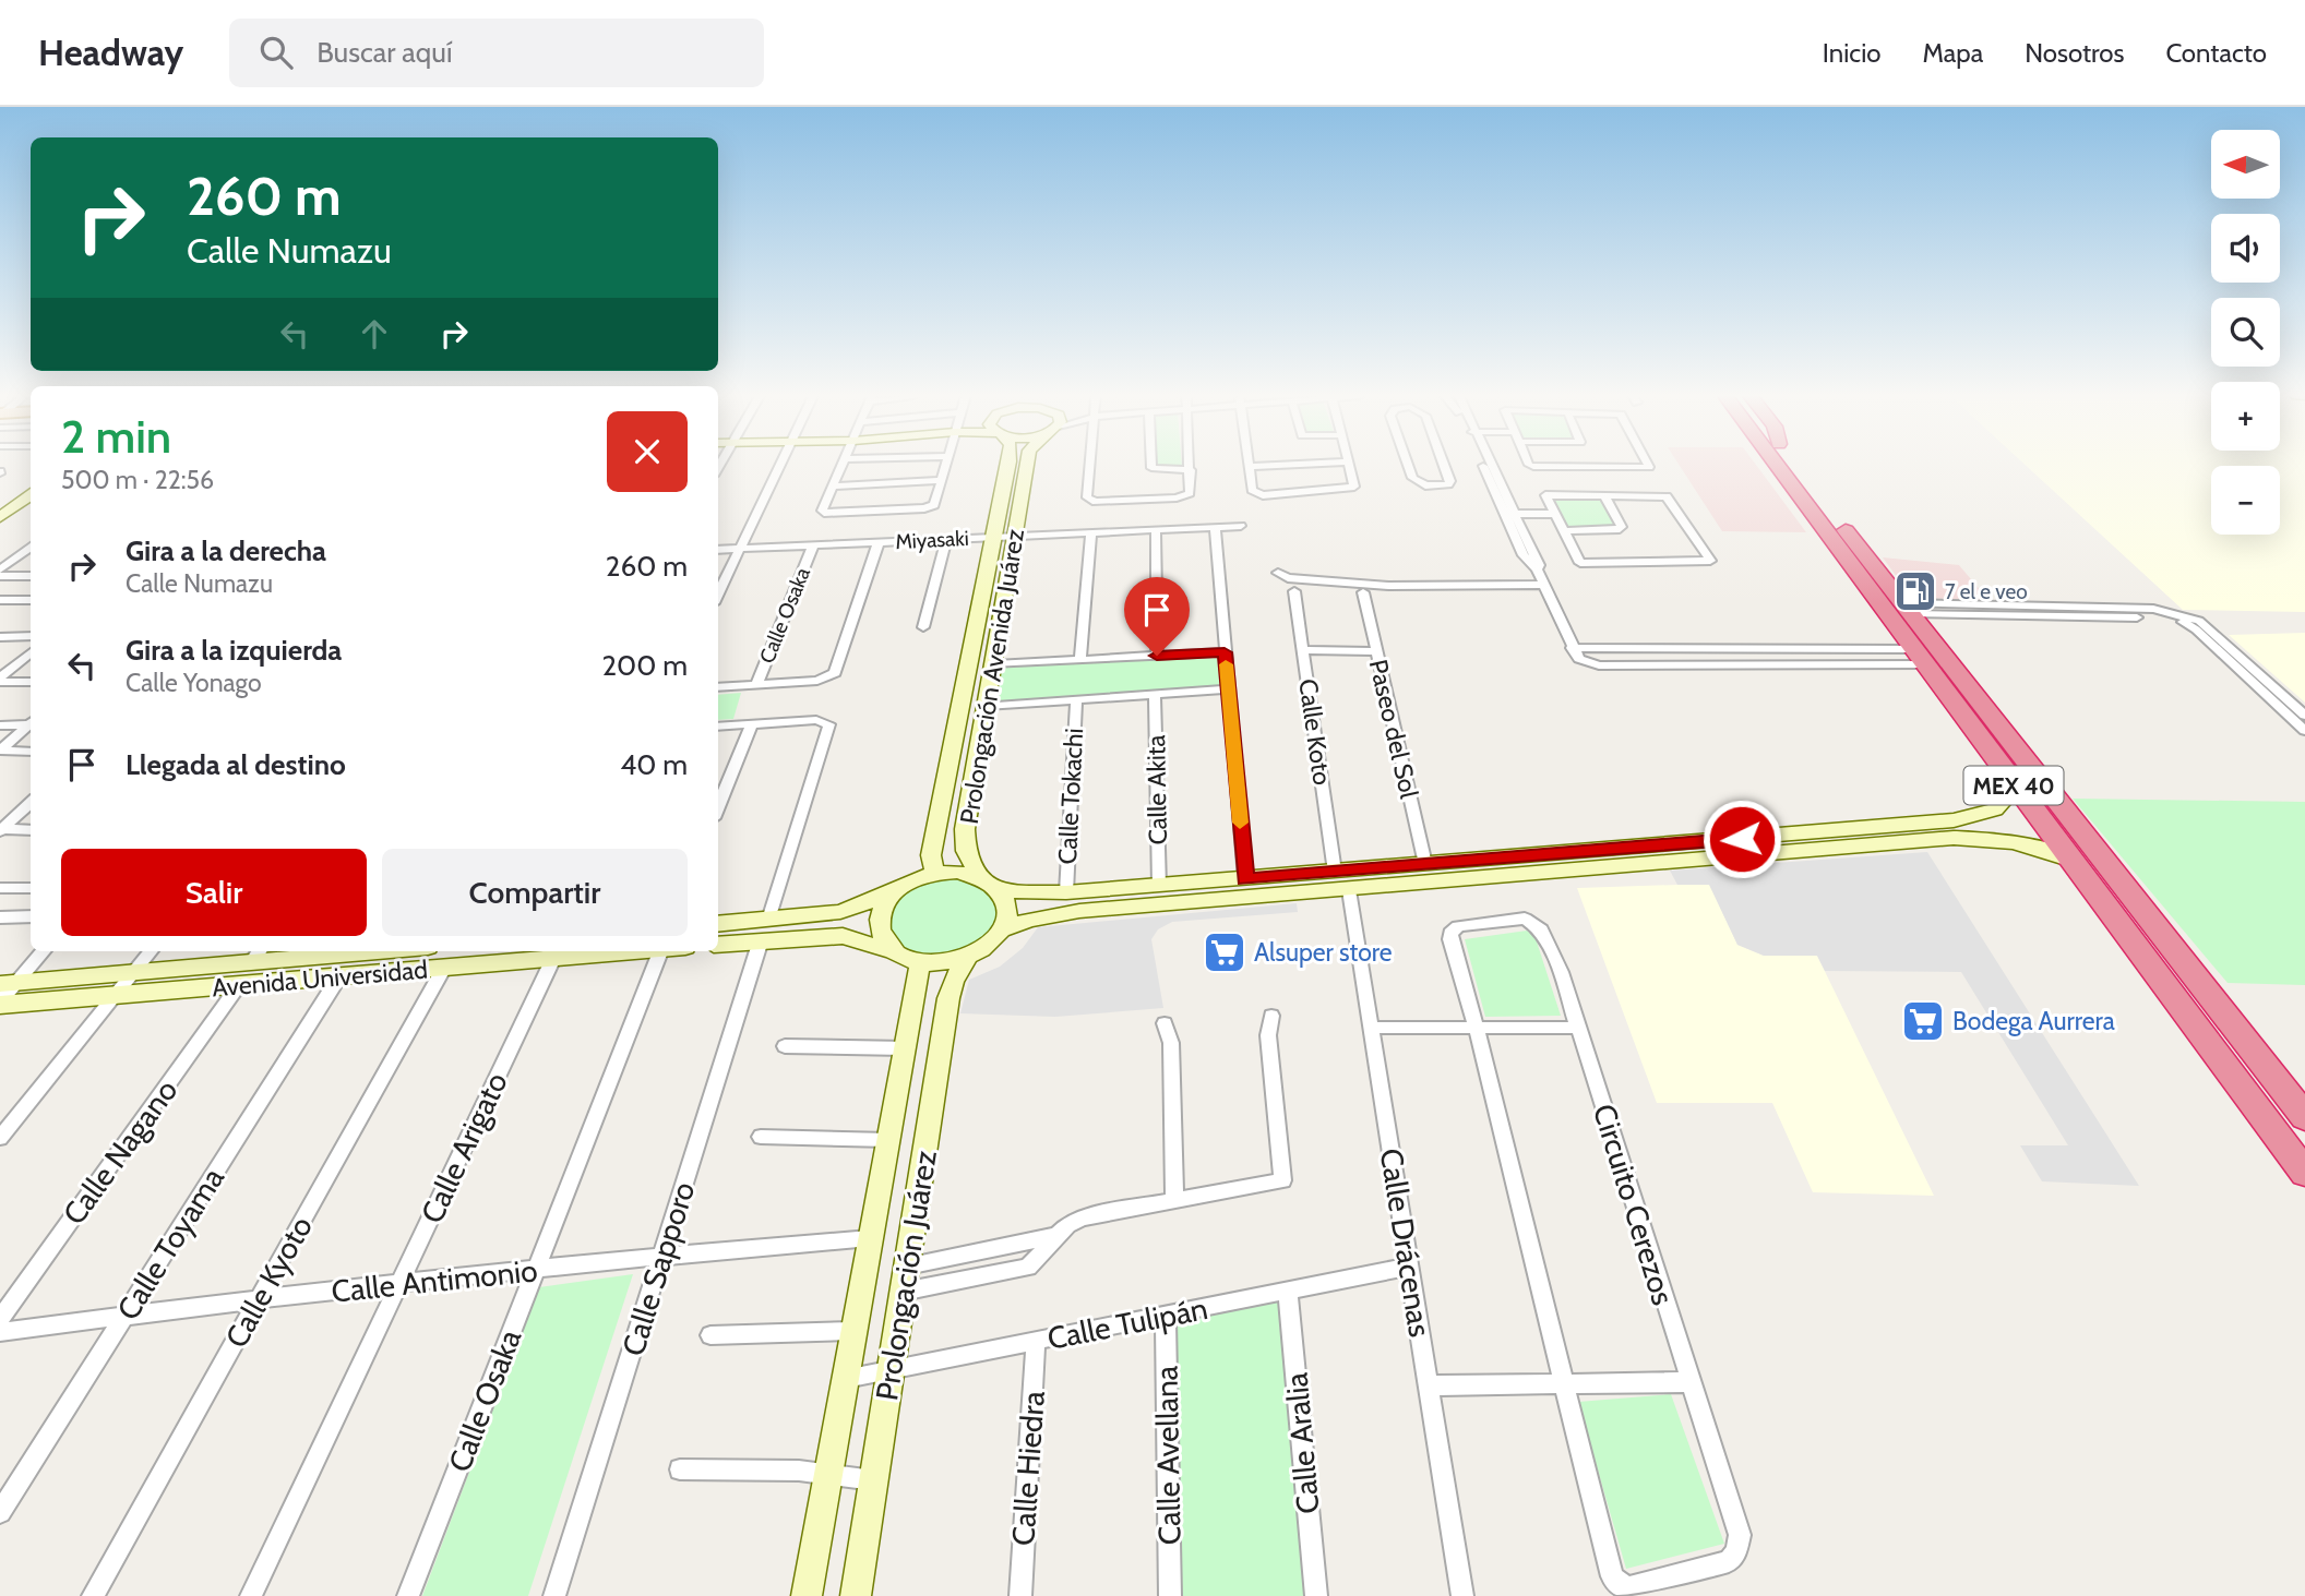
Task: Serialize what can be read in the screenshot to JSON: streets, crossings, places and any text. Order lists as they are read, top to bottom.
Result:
{
  "streets": {
    "highway": ["MEX 40"],
    "street": [
      "Miyasaki",
      "Calle Osaka",
      "Prolongación Avenida Juárez",
      "Paseo del Sol",
      "Calle Koto",
      "Calle Akita",
      "Calle Tokachi",
      "Avenida Universidad",
      "Calle Arigato",
      "Calle Nagano",
      "Circuito Cerezos",
      "Calle Drácenas",
      "Calle Toyama",
      "Calle Sapporo",
      "Prolongación Juárez",
      "Calle Antimonio",
      "Calle Kyoto",
      "Calle Tulipán",
      "Calle Aralia",
      "Calle Avellana",
      "Calle Hiedra"
    ]
  },
  "crossings": [
    ["Miyasaki", "Calle Osaka"],
    ["Miyasaki", "Prolongación Avenida Juárez"],
    ["Calle Osaka", "Calle Antimonio"],
    ["Prolongación Avenida Juárez", "Prolongación Juárez"],
    ["Avenida Universidad", "Calle Arigato"],
    ["Avenida Universidad", "Calle Nagano"],
    ["Avenida Universidad", "Calle Toyama"],
    ["Avenida Universidad", "Calle Kyoto"],
    ["Calle Arigato", "Calle Antimonio"],
    ["Calle Drácenas", "Calle Tulipán"],
    ["Calle Toyama", "Calle Antimonio"],
    ["Calle Sapporo", "Calle Antimonio"],
    ["Prolongación Juárez", "Calle Antimonio"],
    ["Prolongación Juárez", "Calle Tulipán"],
    ["Calle Antimonio", "Calle Kyoto"],
    ["Calle Tulipán", "Calle Aralia"],
    ["Calle Tulipán", "Calle Avellana"],
    ["Calle Tulipán", "Calle Hiedra"]
  ],
  "places": {
    "fuel station": ["7 el e veo"],
    "supermarket": ["Alsuper store", "Bodega Aurrera"]
  },
  "north": "left",
  "page": {
    "header": "Headway",
    "search": "Buscar aquí",
    "nav": [
      "Inicio",
      "Mapa",
      "Nosotros",
      "Contacto"
    ],
    "map_buttons": ["+", "−"],
    "turn": ["260 m", "Calle Numazu"],
    "heading": ["2 min", "500 m · 22:56"],
    "list": [
      {
        "name": "Gira a la derecha",
        "note": "Calle Numazu",
        "value": "260 m"
      },
      {
        "name": "Gira a la izquierda",
        "note": "Calle Yonago",
        "value": "200 m"
      },
      {
        "name": "Llegada al destino",
        "value": "40 m"
      }
    ],
    "buttons": ["Salir", "Compartir"]
  }
}
